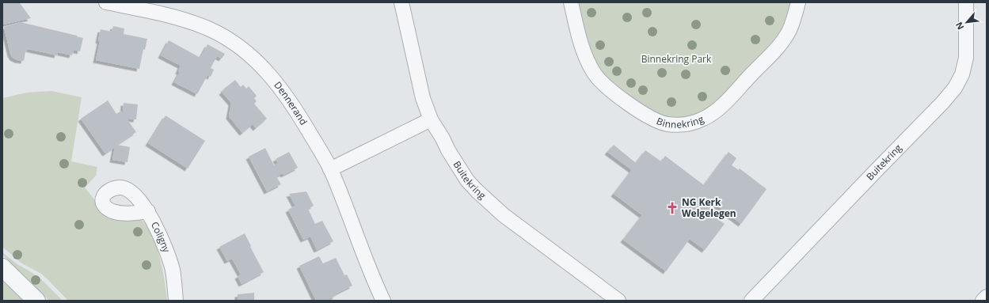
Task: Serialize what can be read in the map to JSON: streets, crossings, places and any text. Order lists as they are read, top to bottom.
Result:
{
  "streets": {
    "street": [
      "Dennerand",
      "Binnekring",
      "Buitekring",
      "Coligny"
    ]
  },
  "parks": ["Binnekring Park"],
  "places": {
    "church": ["NG Kerk Welgelegen"]
  },
  "north": "bottom left"
}
